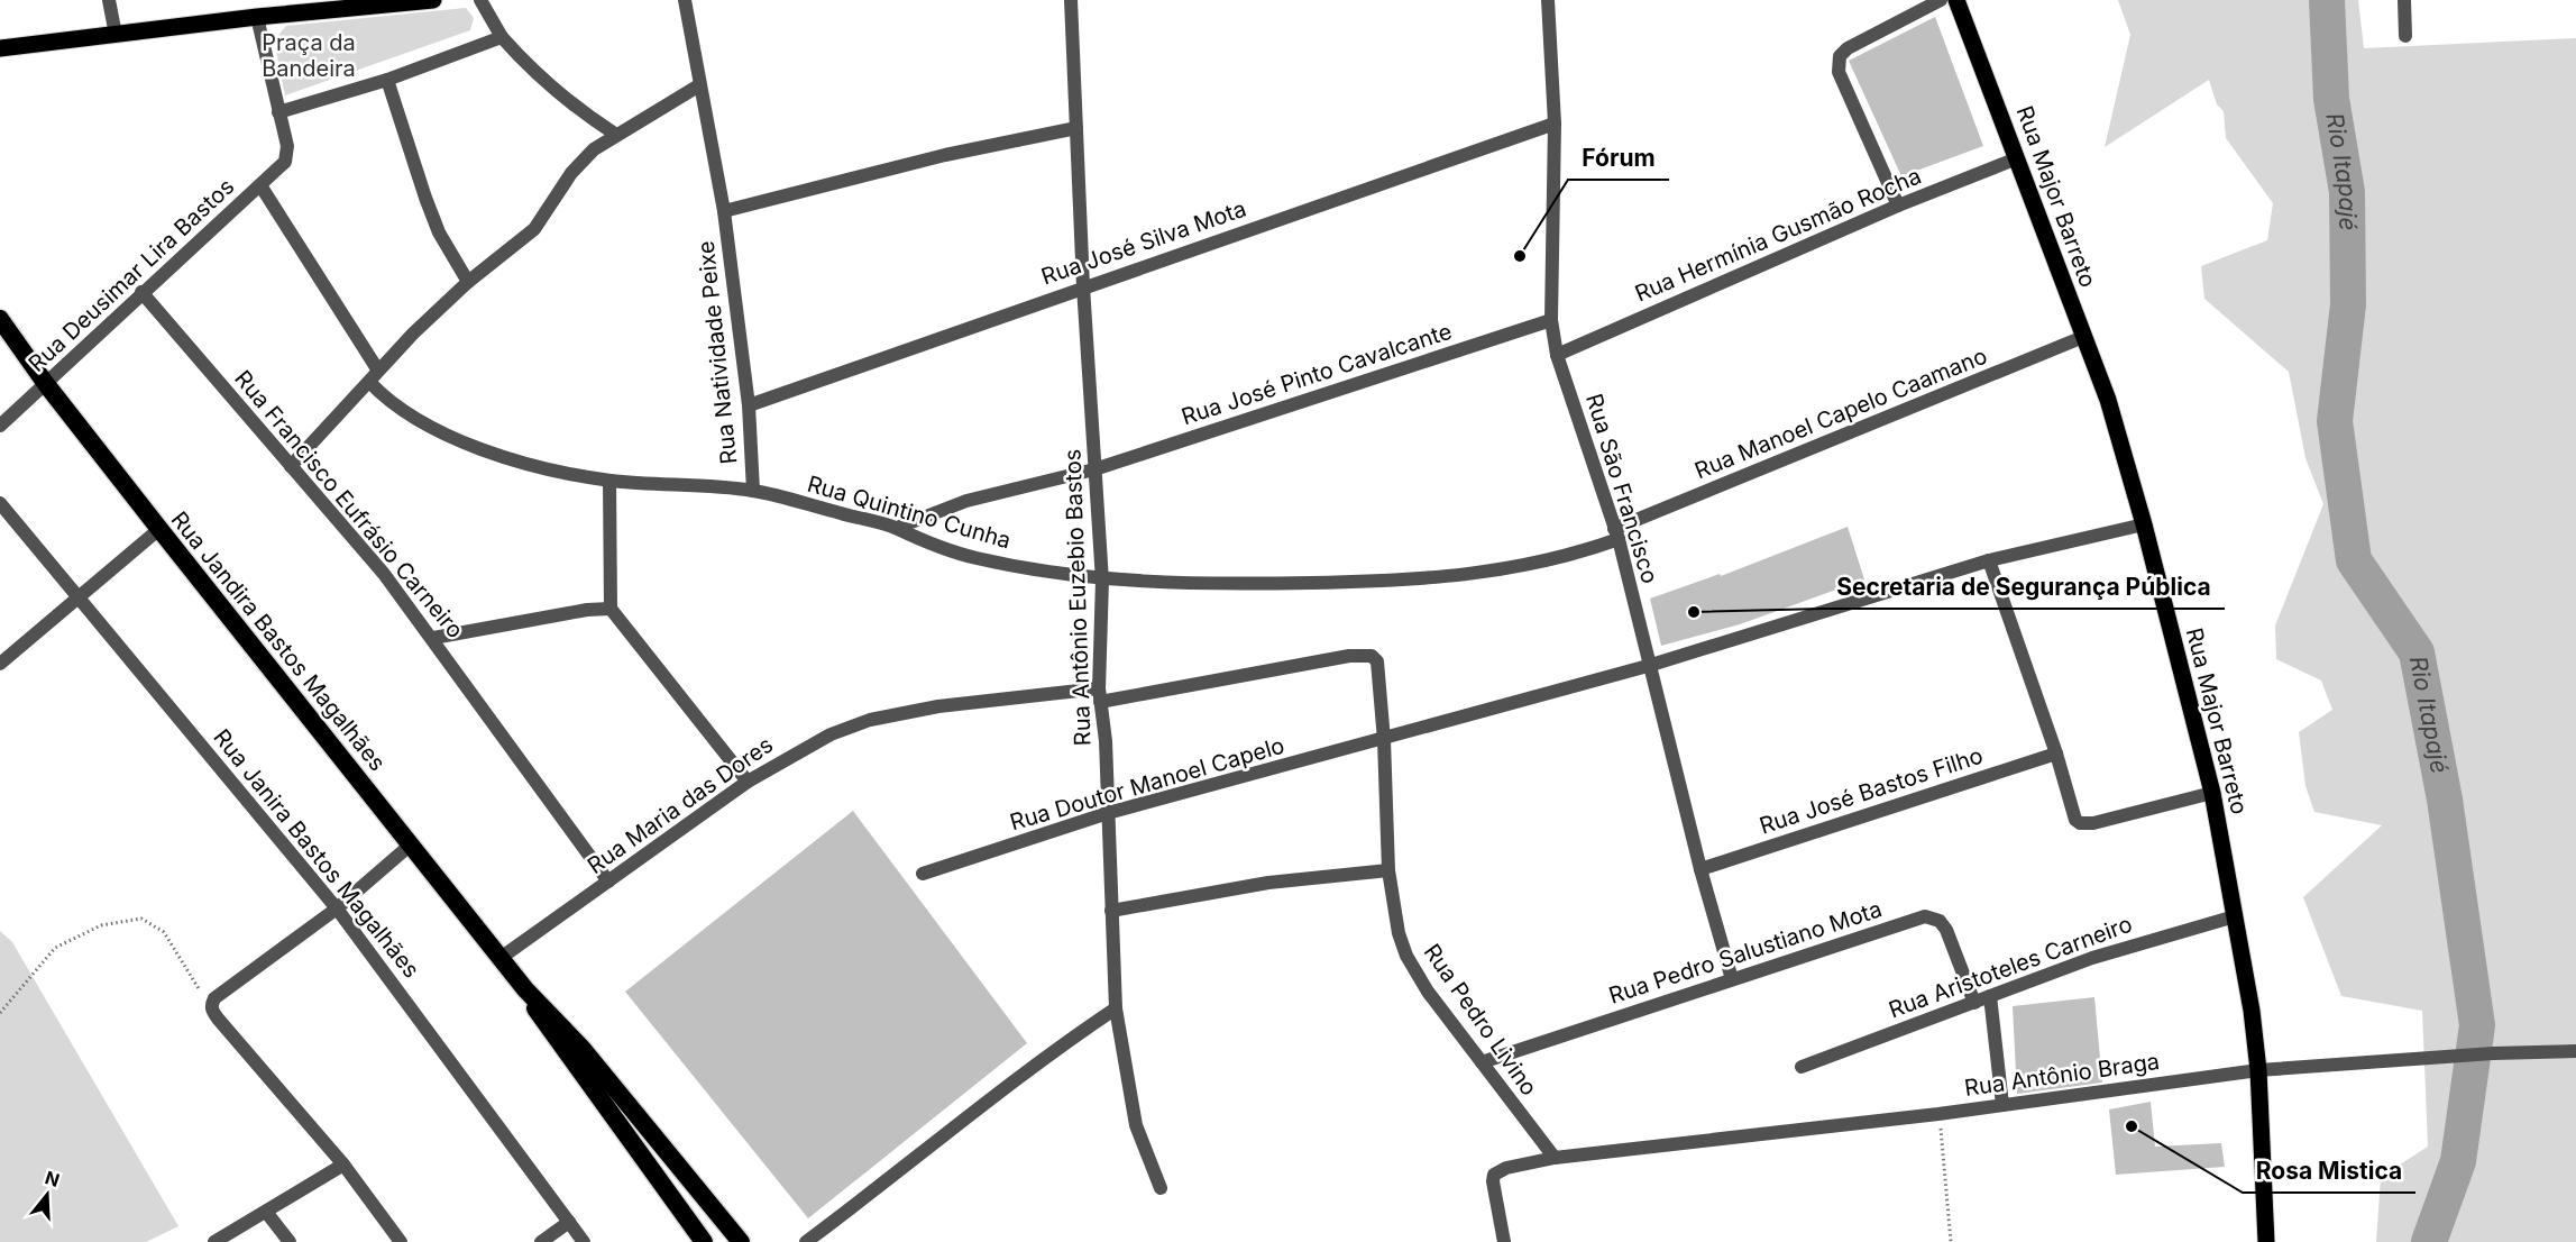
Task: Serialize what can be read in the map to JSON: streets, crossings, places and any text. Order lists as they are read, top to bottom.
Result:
{
  "streets": {
    "highway": ["Rua Jandira Bastos Magalhães"],
    "main road": ["Rua Major Barreto"],
    "street": [
      "Rua Hermínia Gusmão Rocha",
      "Rua José Silva Mota",
      "Rua Deusimar Lira Bastos",
      "Rua Natividade Peixe",
      "Rua José Pinto Cavalcante",
      "Rua Manoel Capelo Caamano",
      "Rua São Francisco",
      "Rua Francisco Eufrásio Carneiro",
      "Rua Quintino Cunha",
      "Rua Antônio Euzebio Bastos",
      "Rua Doutor Manoel Capelo",
      "Rua José Bastos Filho",
      "Rua Maria das Dores",
      "Rua Janira Bastos Magalhães",
      "Rua Pedro Salustiano Mota",
      "Rua Aristoteles Carneiro",
      "Rua Pedro Livino",
      "Rua Antônio Braga"
    ]
  },
  "crossings": [
    ["Rua Major Barreto", "Rua Hermínia Gusmão Rocha"],
    ["Rua Major Barreto", "Rua Manoel Capelo Caamano"],
    ["Rua Major Barreto", "Rua Doutor Manoel Capelo"],
    ["Rua Major Barreto", "Rua Aristoteles Carneiro"],
    ["Rua Major Barreto", "Rua Antônio Braga"],
    ["Rua Hermínia Gusmão Rocha", "Rua São Francisco"],
    ["Rua José Silva Mota", "Rua Natividade Peixe"],
    ["Rua José Silva Mota", "Rua São Francisco"],
    ["Rua José Silva Mota", "Rua Antônio Euzebio Bastos"],
    ["Rua Deusimar Lira Bastos", "Rua Francisco Eufrásio Carneiro"],
    ["Rua Deusimar Lira Bastos", "Rua Jandira Bastos Magalhães"],
    ["Rua Natividade Peixe", "Rua Quintino Cunha"],
    ["Rua José Pinto Cavalcante", "Rua São Francisco"],
    ["Rua José Pinto Cavalcante", "Rua Quintino Cunha"],
    ["Rua José Pinto Cavalcante", "Rua Antônio Euzebio Bastos"],
    ["Rua Manoel Capelo Caamano", "Rua São Francisco"],
    ["Rua Manoel Capelo Caamano", "Rua Quintino Cunha"],
    ["Rua São Francisco", "Rua Quintino Cunha"],
    ["Rua São Francisco", "Rua Doutor Manoel Capelo"],
    ["Rua São Francisco", "Rua José Bastos Filho"],
    ["Rua São Francisco", "Rua Pedro Salustiano Mota"],
    ["Rua Francisco Eufrásio Carneiro", "Rua Maria das Dores"],
    ["Rua Quintino Cunha", "Rua Antônio Euzebio Bastos"],
    ["Rua Antônio Euzebio Bastos", "Rua Doutor Manoel Capelo"],
    ["Rua Antônio Euzebio Bastos", "Rua Maria das Dores"],
    ["Rua Jandira Bastos Magalhães", "Rua Maria das Dores"],
    ["Rua Doutor Manoel Capelo", "Rua Pedro Livino"],
    ["Rua Maria das Dores", "Rua Pedro Livino"],
    ["Rua Pedro Salustiano Mota", "Rua Aristoteles Carneiro"],
    ["Rua Pedro Salustiano Mota", "Rua Pedro Livino"],
    ["Rua Pedro Livino", "Rua Antônio Braga"]
  ],
  "water": ["Rio Itapajé"],
  "parks": ["Praça da Bandeira"],
  "places": ["Fórum", "Secretaria de Segurança Pública", "Rosa Mistica"],
  "north": "top"
}
